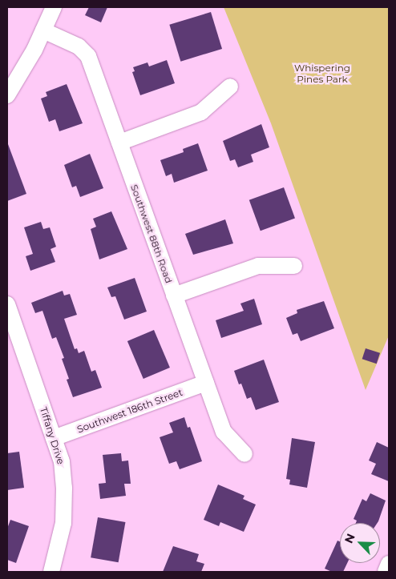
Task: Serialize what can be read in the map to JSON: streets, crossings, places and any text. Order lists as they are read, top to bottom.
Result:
{
  "streets": {
    "street": ["Southwest 88th Road", "Southwest 186th Street", "Tiffany Drive"]
  },
  "crossings": [
    ["Southwest 88th Road", "Southwest 186th Street"],
    ["Southwest 186th Street", "Tiffany Drive"]
  ],
  "parks": ["Whispering Pines Park"],
  "north": "top left"
}
